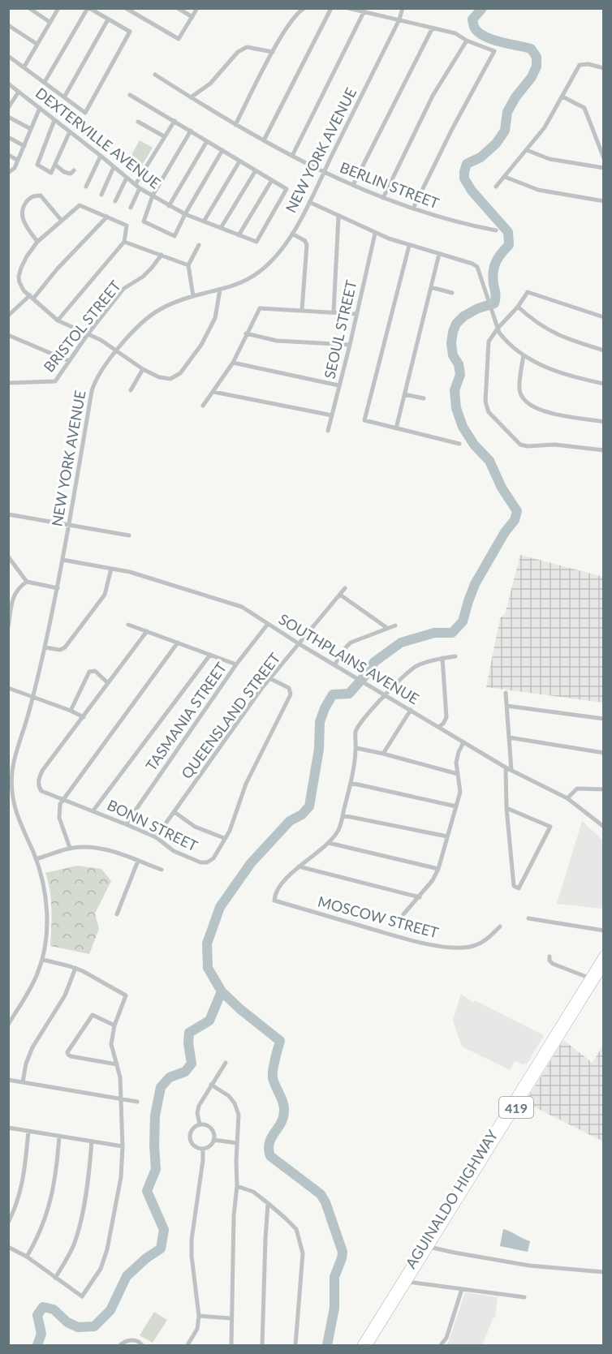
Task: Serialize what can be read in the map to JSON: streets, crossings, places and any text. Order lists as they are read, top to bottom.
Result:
{
  "streets": {
    "highway": ["419", "AGUINALDO HIGHWAY"],
    "street": [
      "DEXTERVILLE AVENUE",
      "NEW YORK AVENUE",
      "BERLIN STREET",
      "BRISTOL STREET",
      "SEOUL STREET",
      "SOUTHPLAINS AVENUE",
      "QUEENSLAND STREET",
      "TASMANIA STREET",
      "BONN STREET",
      "MOSCOW STREET"
    ]
  },
  "crossings": [
    ["NEW YORK AVENUE", "BERLIN STREET"],
    ["NEW YORK AVENUE", "SOUTHPLAINS AVENUE"],
    ["SOUTHPLAINS AVENUE", "QUEENSLAND STREET"],
    ["SOUTHPLAINS AVENUE", "TASMANIA STREET"],
    ["QUEENSLAND STREET", "BONN STREET"],
    ["TASMANIA STREET", "BONN STREET"]
  ]
}
